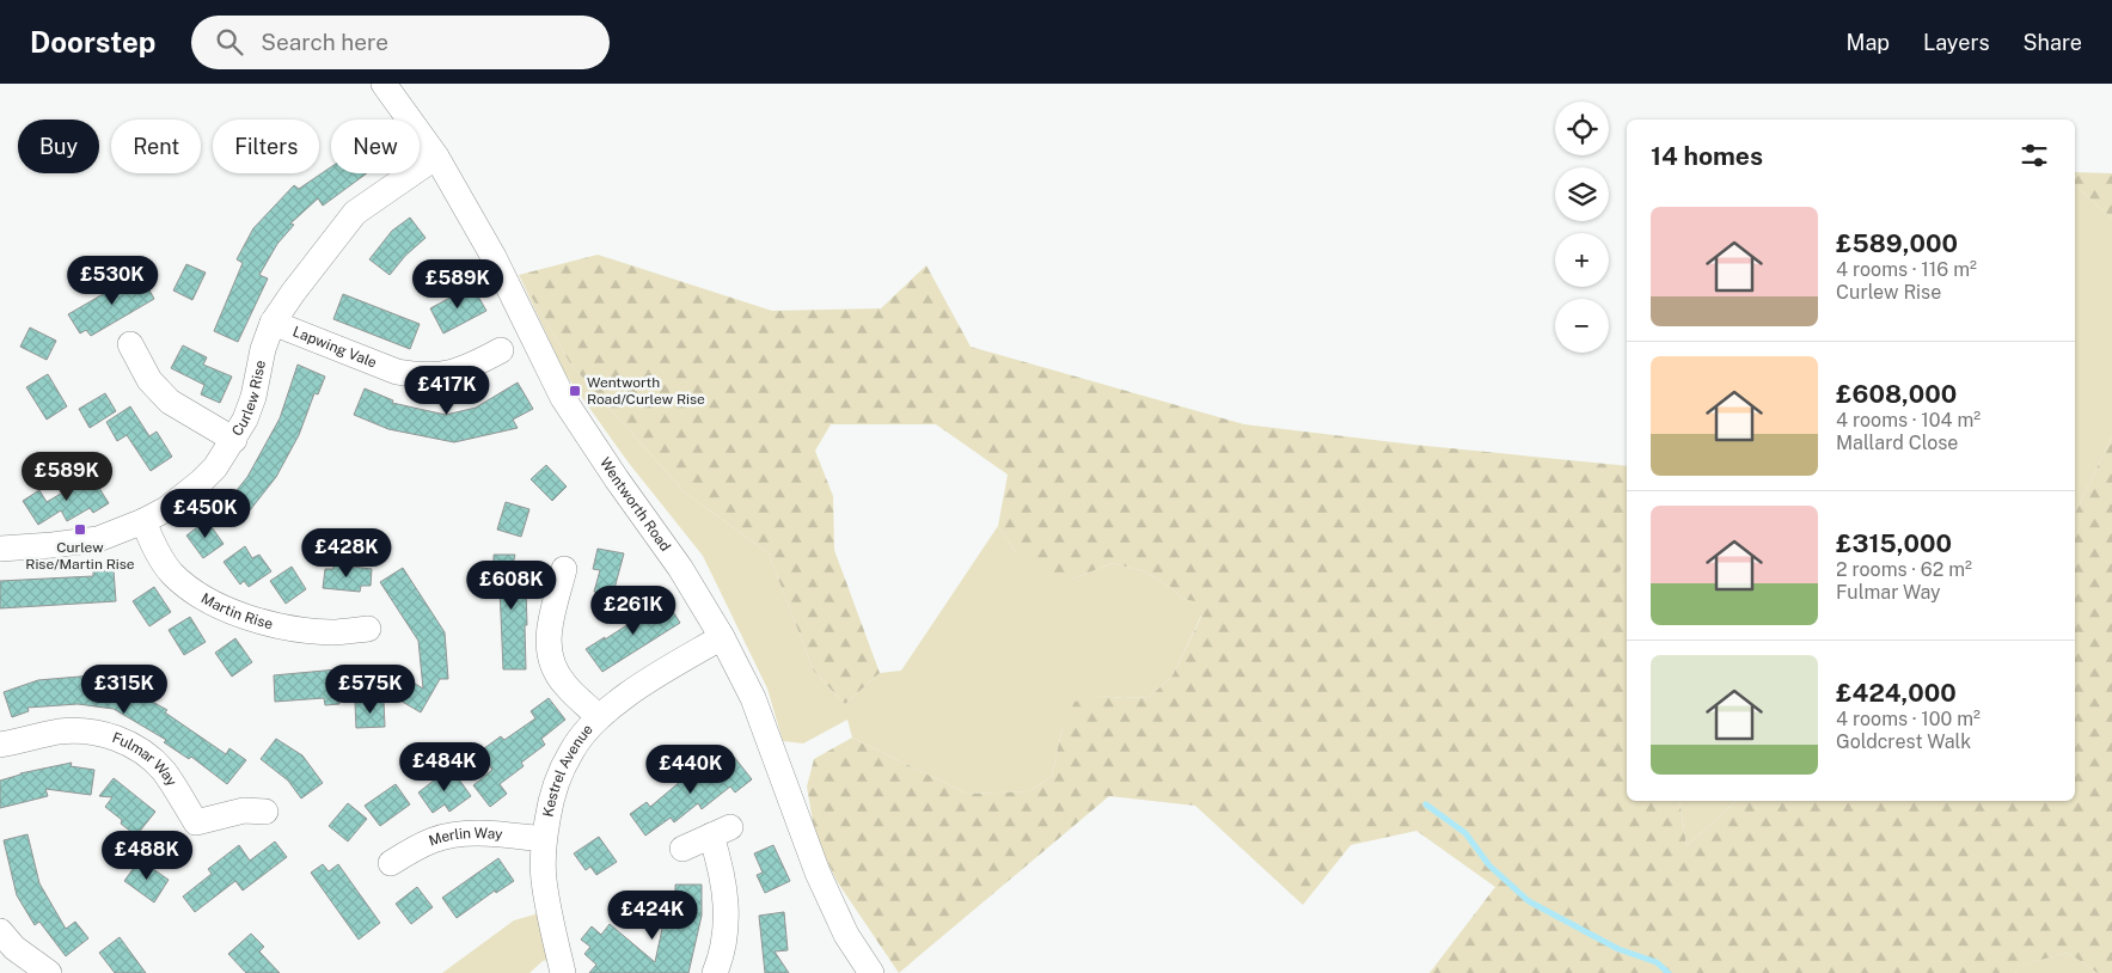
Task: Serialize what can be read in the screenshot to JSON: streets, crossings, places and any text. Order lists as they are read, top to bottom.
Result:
{
  "streets": {
    "street": [
      "Lapwing Vale",
      "Curlew Rise",
      "Wentworth Road",
      "Martin Rise",
      "Fulmar Way",
      "Kestrel Avenue",
      "Merlin Way"
    ]
  },
  "crossings": [
    ["Lapwing Vale", "Curlew Rise"],
    ["Curlew Rise", "Wentworth Road"],
    ["Curlew Rise", "Martin Rise"],
    ["Wentworth Road", "Kestrel Avenue"],
    ["Kestrel Avenue", "Merlin Way"]
  ],
  "places": {
    "transit": ["Wentworth Road/Curlew Rise", "Curlew Rise/Martin Rise"]
  },
  "page": {
    "header": "Doorstep",
    "search": "Search here",
    "nav": ["Map", "Layers", "Share"],
    "map_buttons": ["+", "−"],
    "chip": [
      "Buy",
      "Rent",
      "Filters",
      "New"
    ],
    "heading": "14 homes",
    "list": [
      {
        "name": "£589,000",
        "note": "4 rooms · 116 m² · Curlew Rise"
      },
      {
        "name": "£608,000",
        "note": "4 rooms · 104 m² · Mallard Close"
      },
      {
        "name": "£315,000",
        "note": "2 rooms · 62 m² · Fulmar Way"
      },
      {
        "name": "£424,000",
        "note": "4 rooms · 100 m² · Goldcrest Walk"
      }
    ],
    "price": [
      "£530K",
      "£589K",
      "£417K",
      "£589K",
      "£450K",
      "£428K",
      "£608K",
      "£261K",
      "£315K",
      "£575K",
      "£484K",
      "£440K",
      "£488K",
      "£424K"
    ]
  }
}
